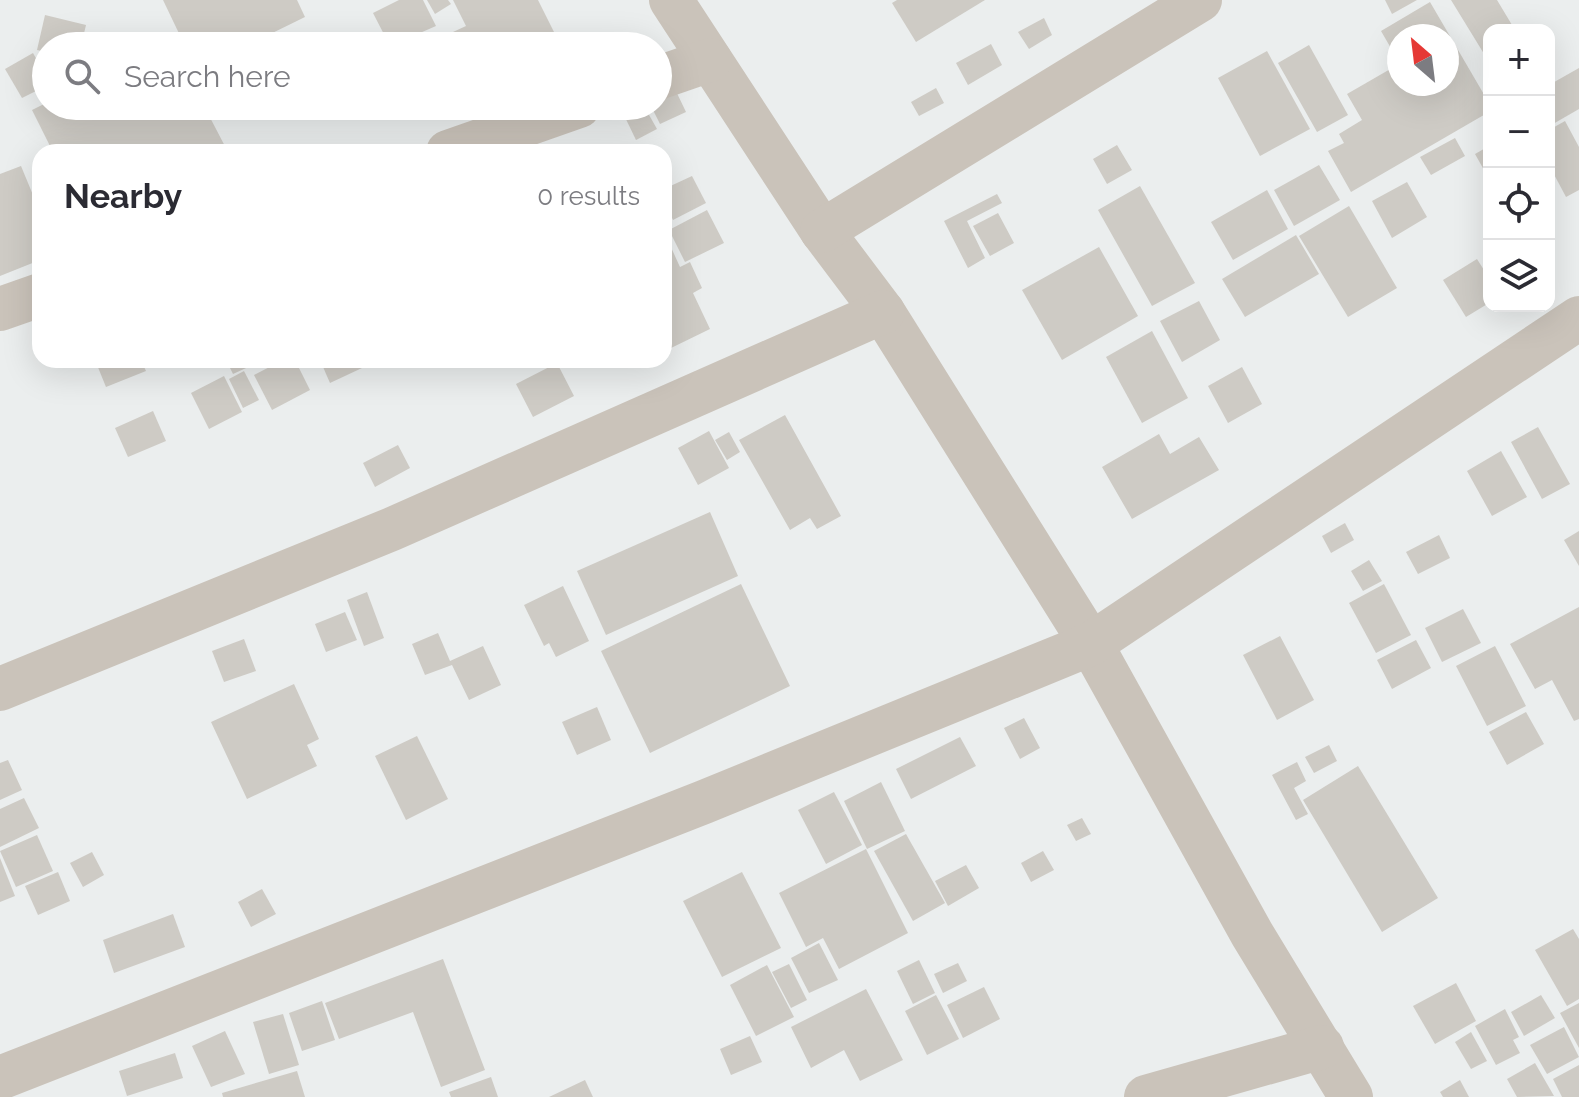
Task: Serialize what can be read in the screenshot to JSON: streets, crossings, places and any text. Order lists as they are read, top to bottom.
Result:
{
  "north": "top left",
  "page": {
    "map_buttons": ["+", "−"],
    "search": "Search here",
    "heading": ["Nearby", "0 results"]
  }
}
